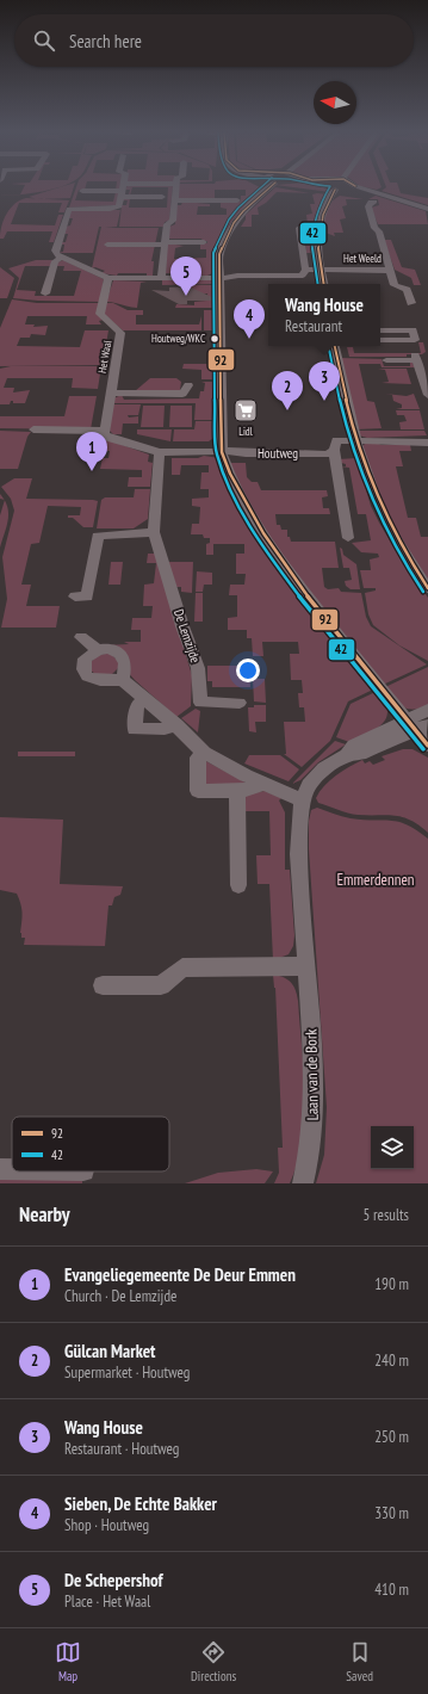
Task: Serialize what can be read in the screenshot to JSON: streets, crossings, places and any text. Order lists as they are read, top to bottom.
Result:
{
  "streets": {
    "street": [
      "Het Weeld",
      "Het Waal",
      "Houtweg",
      "De Lemzijde",
      "Laan van de Bork"
    ]
  },
  "parks": ["Emmerdennen"],
  "places": {
    "other": ["Houtweg/WKC"],
    "supermarket": ["Lidl"]
  },
  "lines": ["transit line 92", "transit line 42"],
  "legend": ["92", "42"],
  "north": "left",
  "page": {
    "search": "Search here",
    "pins": [
      "5",
      "4",
      "3",
      "2",
      "1"
    ],
    "popup": ["Wang House", "Restaurant"],
    "heading": ["Nearby", "5 results"],
    "list": [
      {
        "mark": "1",
        "name": "Evangeliegemeente De Deur Emmen",
        "note": "Church · De Lemzijde",
        "value": "190 m"
      },
      {
        "mark": "2",
        "name": "Gülcan Market",
        "note": "Supermarket · Houtweg",
        "value": "240 m"
      },
      {
        "mark": "3",
        "name": "Wang House",
        "note": "Restaurant · Houtweg",
        "value": "250 m"
      },
      {
        "mark": "4",
        "name": "Sieben, De Echte Bakker",
        "note": "Shop · Houtweg",
        "value": "330 m"
      },
      {
        "mark": "5",
        "name": "De Schepershof",
        "note": "Place · Het Waal",
        "value": "410 m"
      }
    ],
    "nav": ["Map", "Directions", "Saved"]
  }
}
